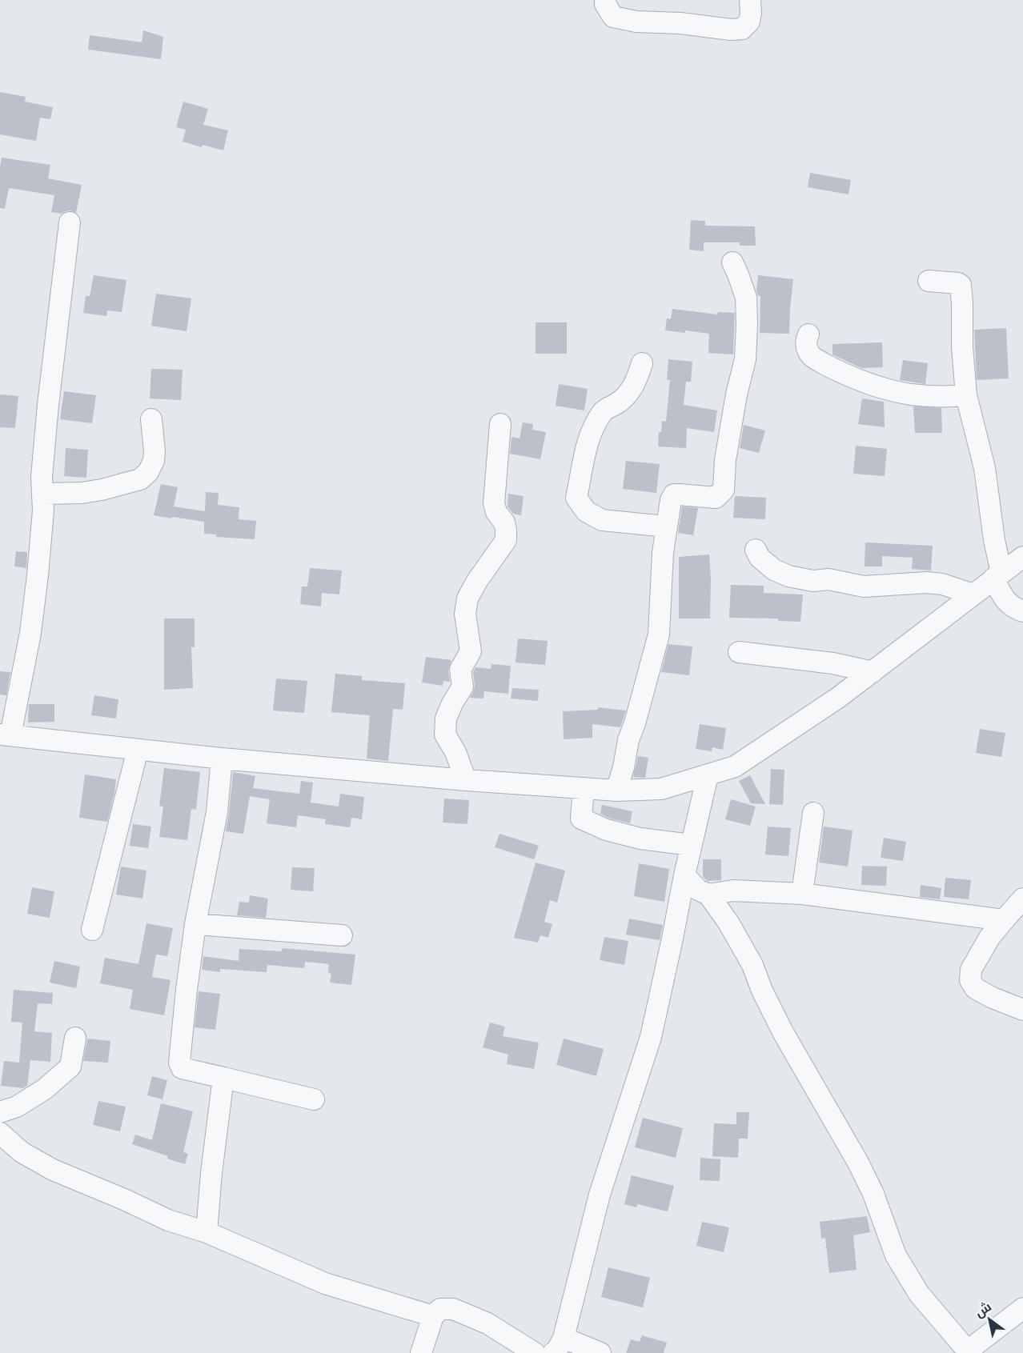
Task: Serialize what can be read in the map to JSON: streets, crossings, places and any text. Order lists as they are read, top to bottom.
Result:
{
  "north": "top left"
}
